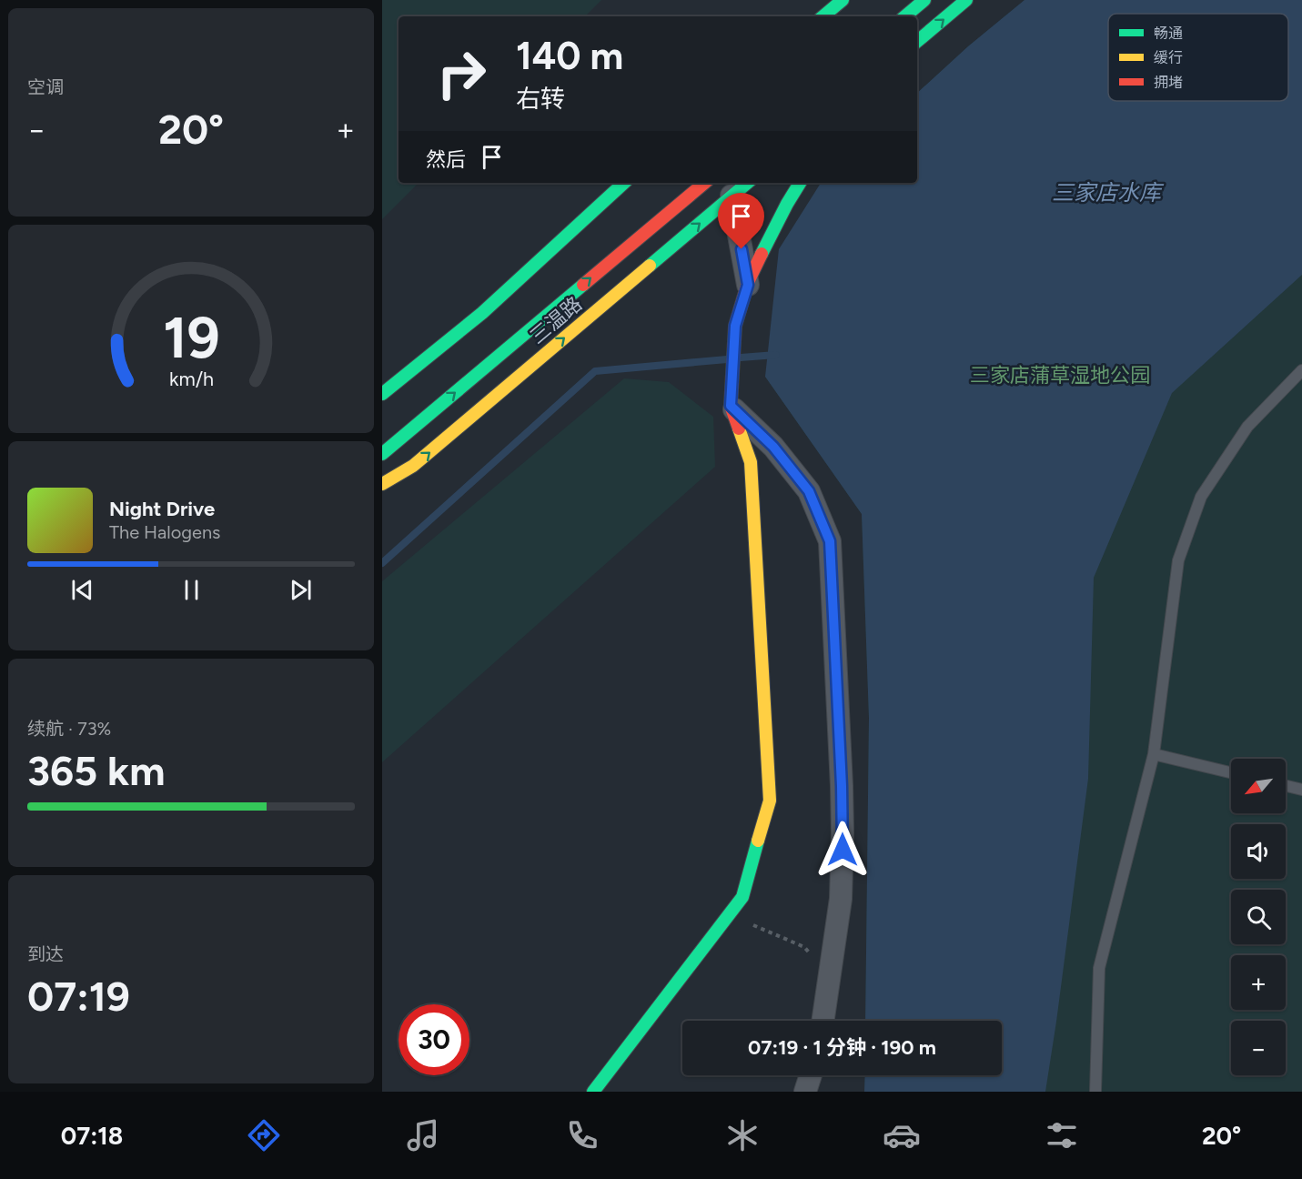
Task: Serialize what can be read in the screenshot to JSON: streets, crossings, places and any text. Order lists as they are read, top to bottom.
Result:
{
  "streets": {
    "main road": ["三温路"]
  },
  "water": ["三家店水库"],
  "parks": ["三家店蒲草湿地公园"],
  "legend": ["畅通", "缓行", "拥堵"],
  "north": "bottom left",
  "page": {
    "tile": [
      "空调",
      ["续航 · 73%", "365 km"],
      ["到达", "07:19"]
    ],
    "turn": ["140 m", "右转"],
    "heat": ["−", "20°", "+"],
    "then": "然后",
    "song": ["Night Drive", "The Halogens"],
    "map_buttons": ["+", "−"],
    "limit": "30",
    "trip": "07:19 · 1 分钟 · 190 m",
    "tabs": ["07:18", "20°"],
    "gauge": ["19", "km/h"]
  }
}
